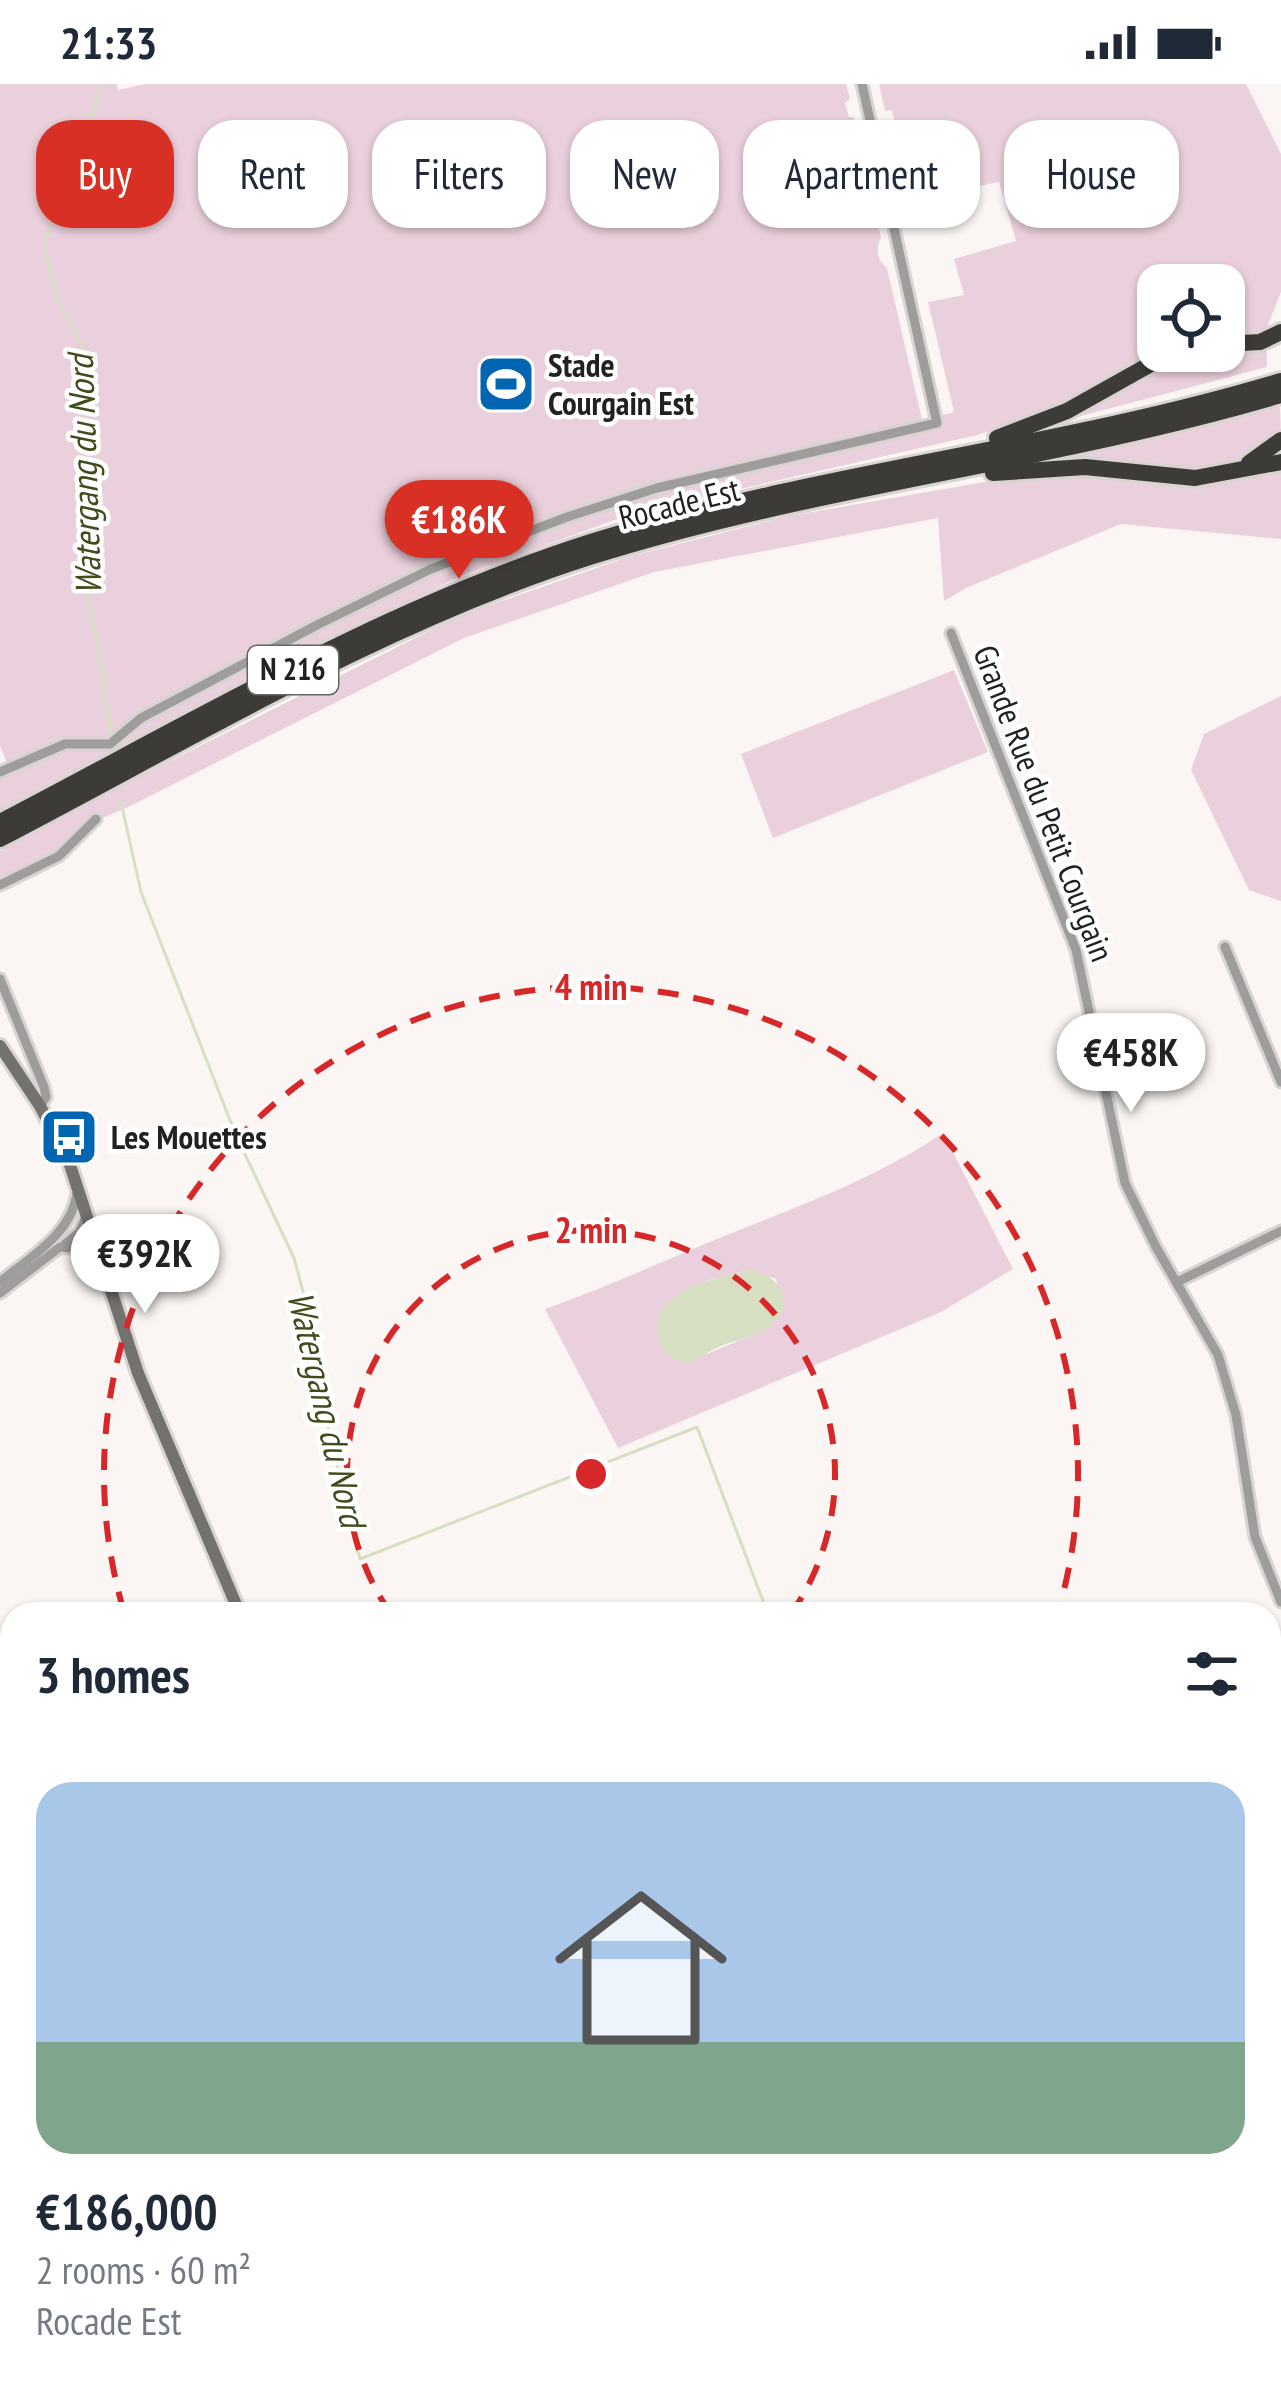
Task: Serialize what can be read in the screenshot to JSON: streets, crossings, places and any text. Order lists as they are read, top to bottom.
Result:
{
  "streets": {
    "highway": ["Rocade Est", "N 216"],
    "street": ["Grande Rue du Petit Courgain"]
  },
  "water": ["Watergang du Nord"],
  "places": {
    "sports": ["Stade Courgain Est"],
    "bus stop": ["Les Mouettes"]
  },
  "page": {
    "status": "21:33",
    "chip": [
      "Buy",
      "Rent",
      "Filters",
      "New",
      "Apartment",
      "House"
    ],
    "price": ["€186K", "€458K", "€392K"],
    "heading": "3 homes",
    "list": [
      {
        "name": "€186,000",
        "note": "2 rooms · 60 m² · Rocade Est"
      }
    ]
  },
  "rings": ["4 min", "2 min"]
}
